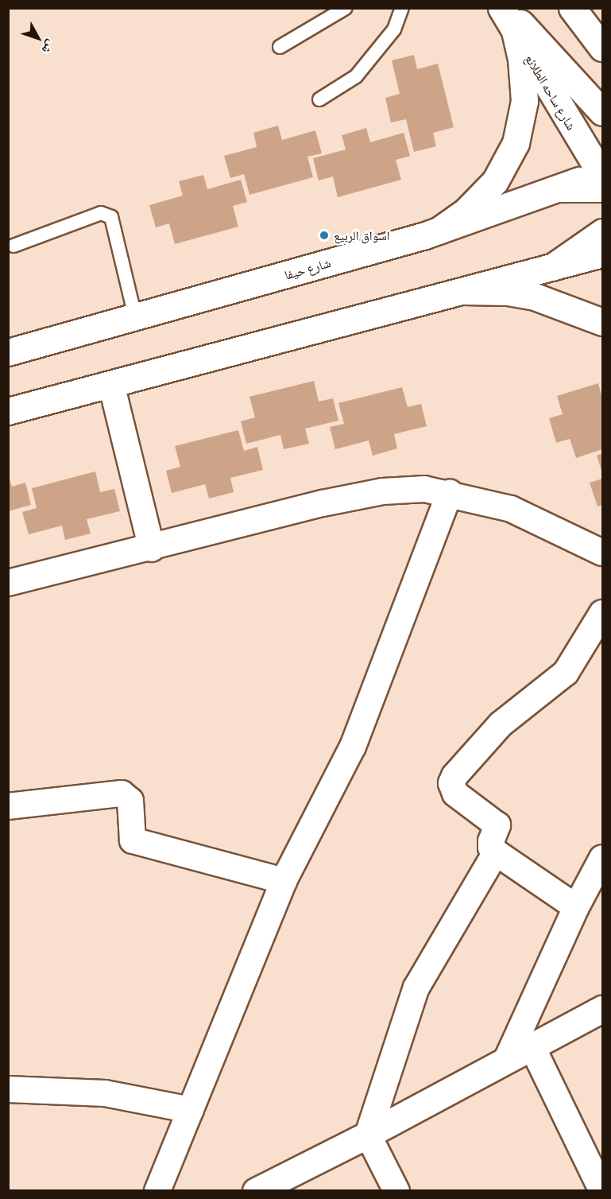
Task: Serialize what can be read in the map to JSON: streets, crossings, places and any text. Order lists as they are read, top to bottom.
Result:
{
  "streets": {
    "main road": ["شارع ساحه الطلائع", "شارع حيفا"]
  },
  "crossings": [
    ["شارع ساحه الطلائع", "شارع حيفا"]
  ],
  "places": ["اسواق الربيع"],
  "north": "bottom right"
}
